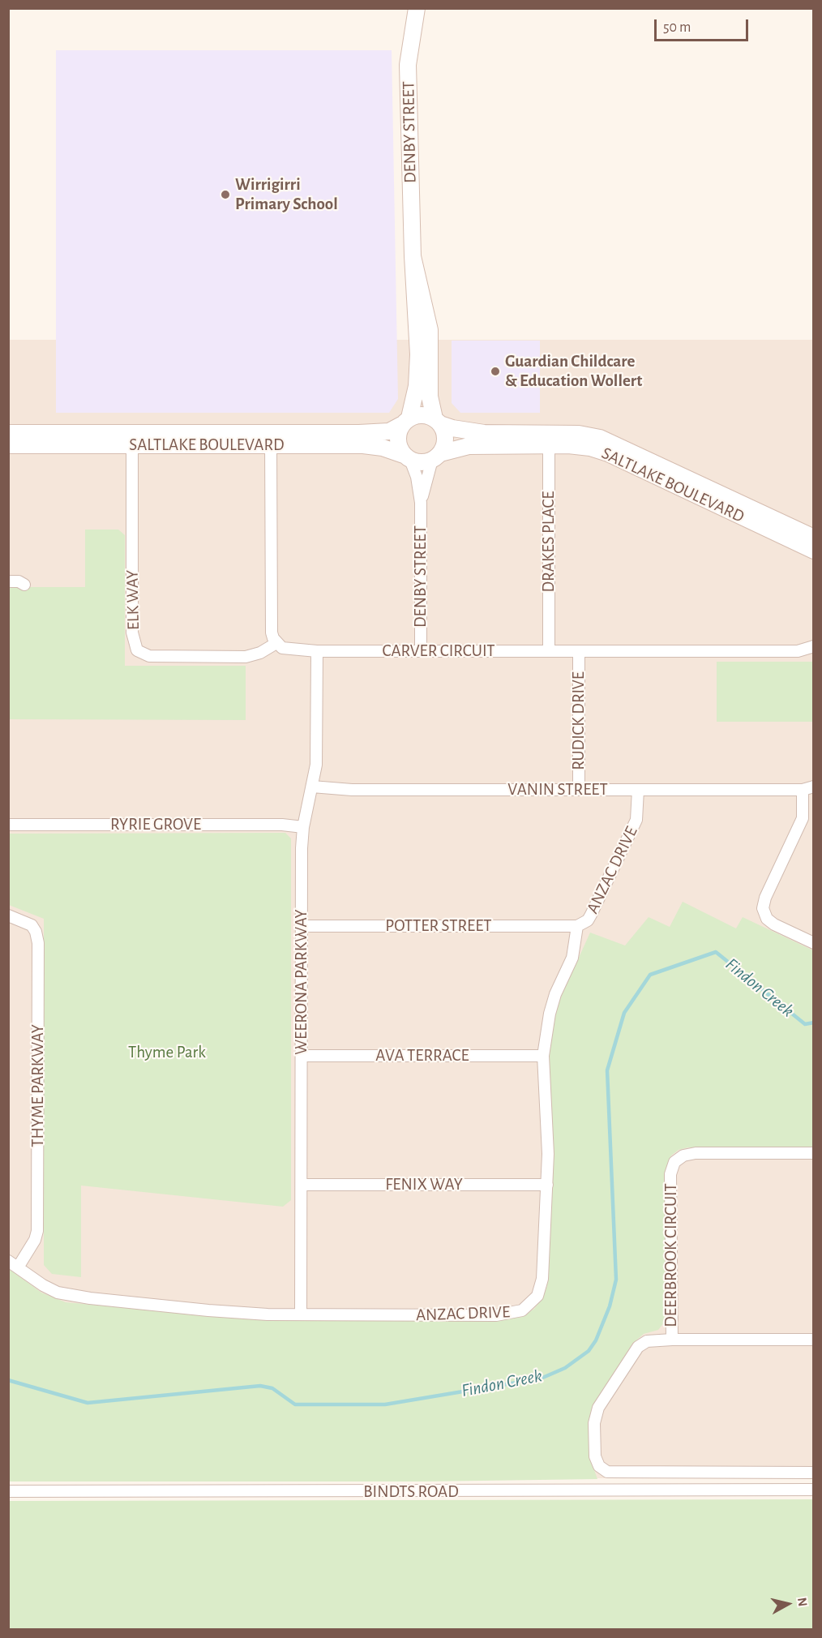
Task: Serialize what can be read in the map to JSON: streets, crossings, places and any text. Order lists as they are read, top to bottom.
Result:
{
  "streets": {
    "street": [
      "DENBY STREET",
      "SALTLAKE BOULEVARD",
      "DRAKES PLACE",
      "ELK WAY",
      "CARVER CIRCUIT",
      "RUDICK DRIVE",
      "VANIN STREET",
      "RYRIE GROVE",
      "ANZAC DRIVE",
      "POTTER STREET",
      "WEERONA PARKWAY",
      "AVA TERRACE",
      "THYME PARKWAY",
      "FENIX WAY",
      "DEERBROOK CIRCUIT",
      "BINDTS ROAD"
    ]
  },
  "crossings": [
    ["DENBY STREET", "SALTLAKE BOULEVARD"],
    ["DENBY STREET", "CARVER CIRCUIT"],
    ["SALTLAKE BOULEVARD", "DRAKES PLACE"],
    ["SALTLAKE BOULEVARD", "ELK WAY"],
    ["DRAKES PLACE", "CARVER CIRCUIT"],
    ["ELK WAY", "CARVER CIRCUIT"],
    ["CARVER CIRCUIT", "RUDICK DRIVE"],
    ["CARVER CIRCUIT", "WEERONA PARKWAY"],
    ["RUDICK DRIVE", "VANIN STREET"],
    ["VANIN STREET", "ANZAC DRIVE"],
    ["VANIN STREET", "WEERONA PARKWAY"],
    ["RYRIE GROVE", "WEERONA PARKWAY"],
    ["ANZAC DRIVE", "POTTER STREET"],
    ["ANZAC DRIVE", "WEERONA PARKWAY"],
    ["ANZAC DRIVE", "AVA TERRACE"],
    ["ANZAC DRIVE", "THYME PARKWAY"],
    ["ANZAC DRIVE", "FENIX WAY"],
    ["POTTER STREET", "WEERONA PARKWAY"],
    ["WEERONA PARKWAY", "AVA TERRACE"],
    ["WEERONA PARKWAY", "FENIX WAY"]
  ],
  "water": ["Findon Creek"],
  "parks": ["Thyme Park"],
  "places": ["Wirrigirri Primary School", "Guardian Childcare & Education Wollert"],
  "scale_bar": "50 m",
  "north": "right"
}
